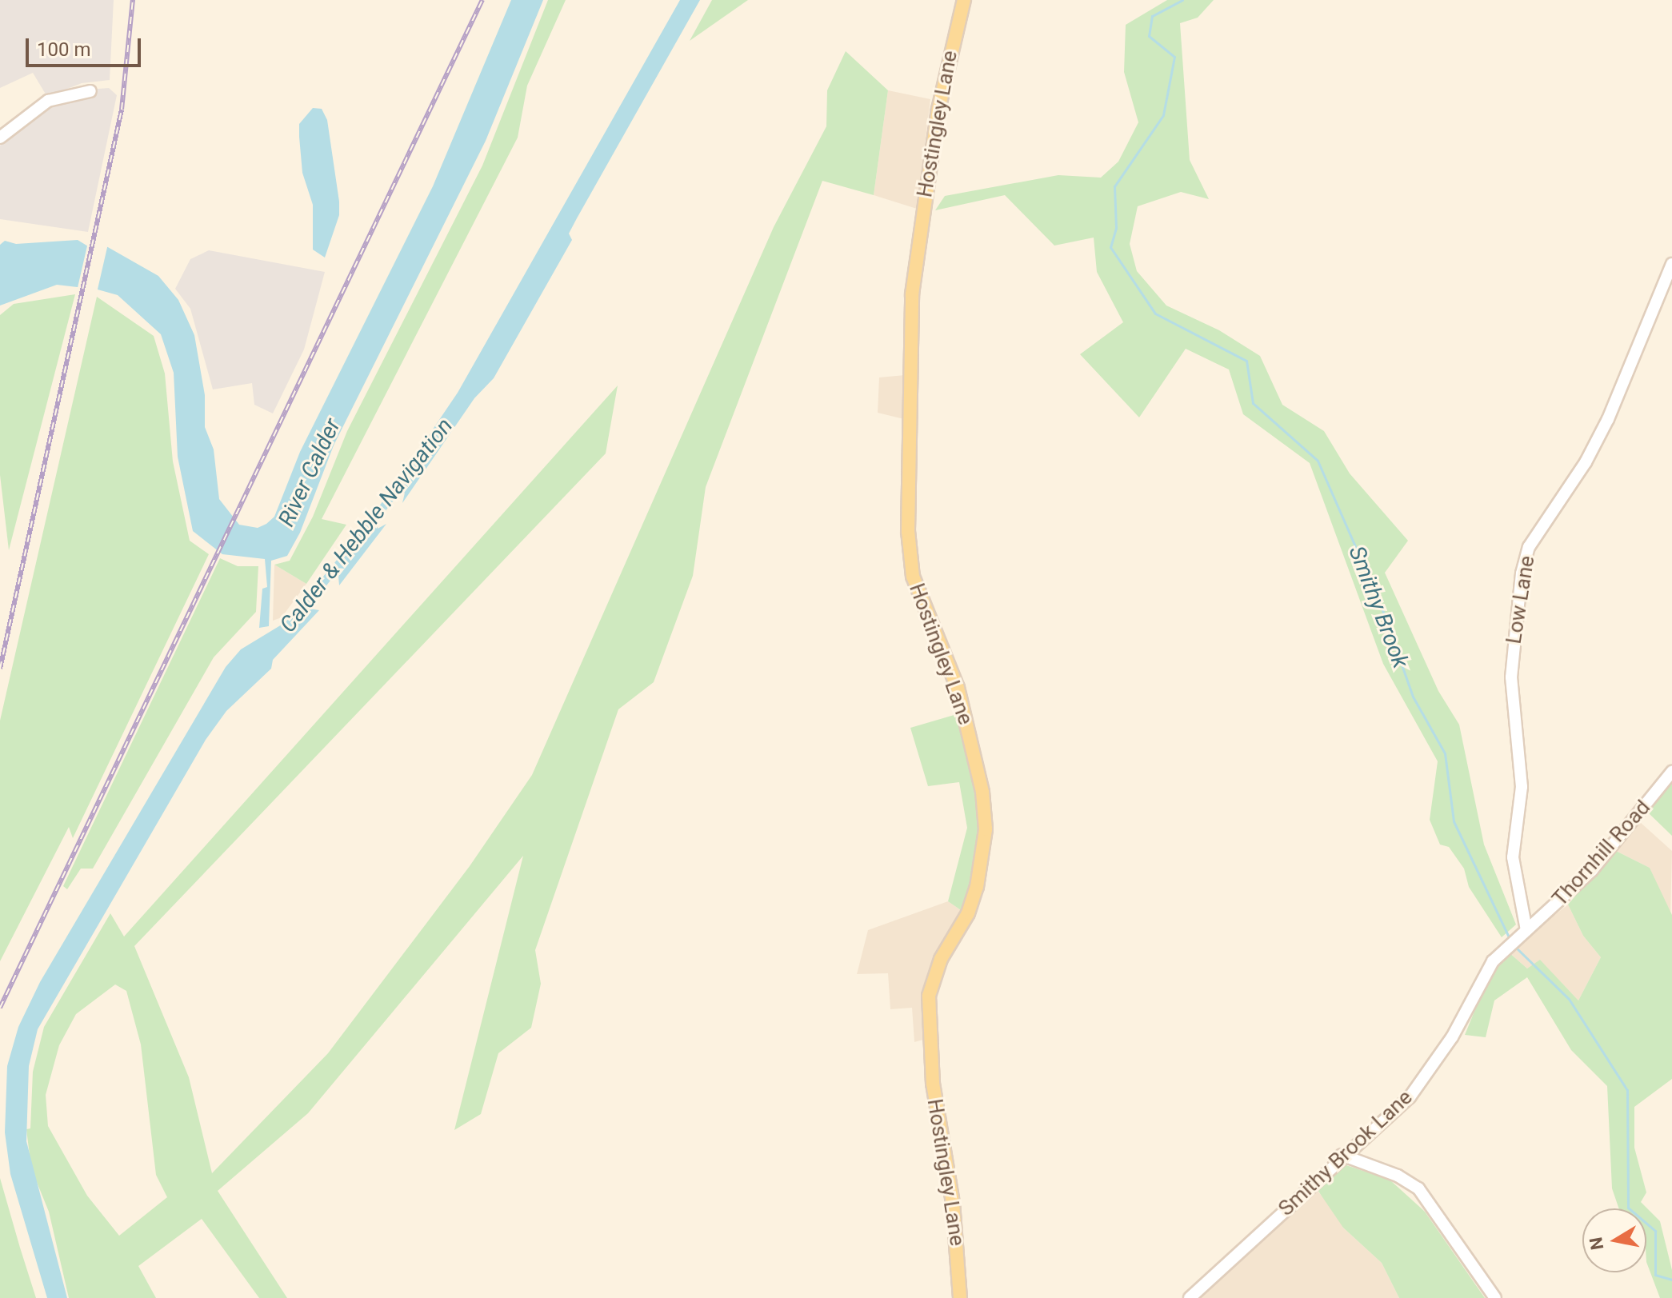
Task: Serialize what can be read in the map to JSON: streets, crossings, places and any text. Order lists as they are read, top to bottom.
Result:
{
  "streets": {
    "main road": ["Hostingley Lane"],
    "street": ["Low Lane", "Thornhill Road", "Smithy Brook Lane"]
  },
  "crossings": [
    ["Low Lane", "Thornhill Road"],
    ["Low Lane", "Smithy Brook Lane"],
    ["Thornhill Road", "Smithy Brook Lane"]
  ],
  "water": ["River Calder", "Calder & Hebble Navigation", "Smithy Brook"],
  "scale_bar": "100 m",
  "north": "left"
}
